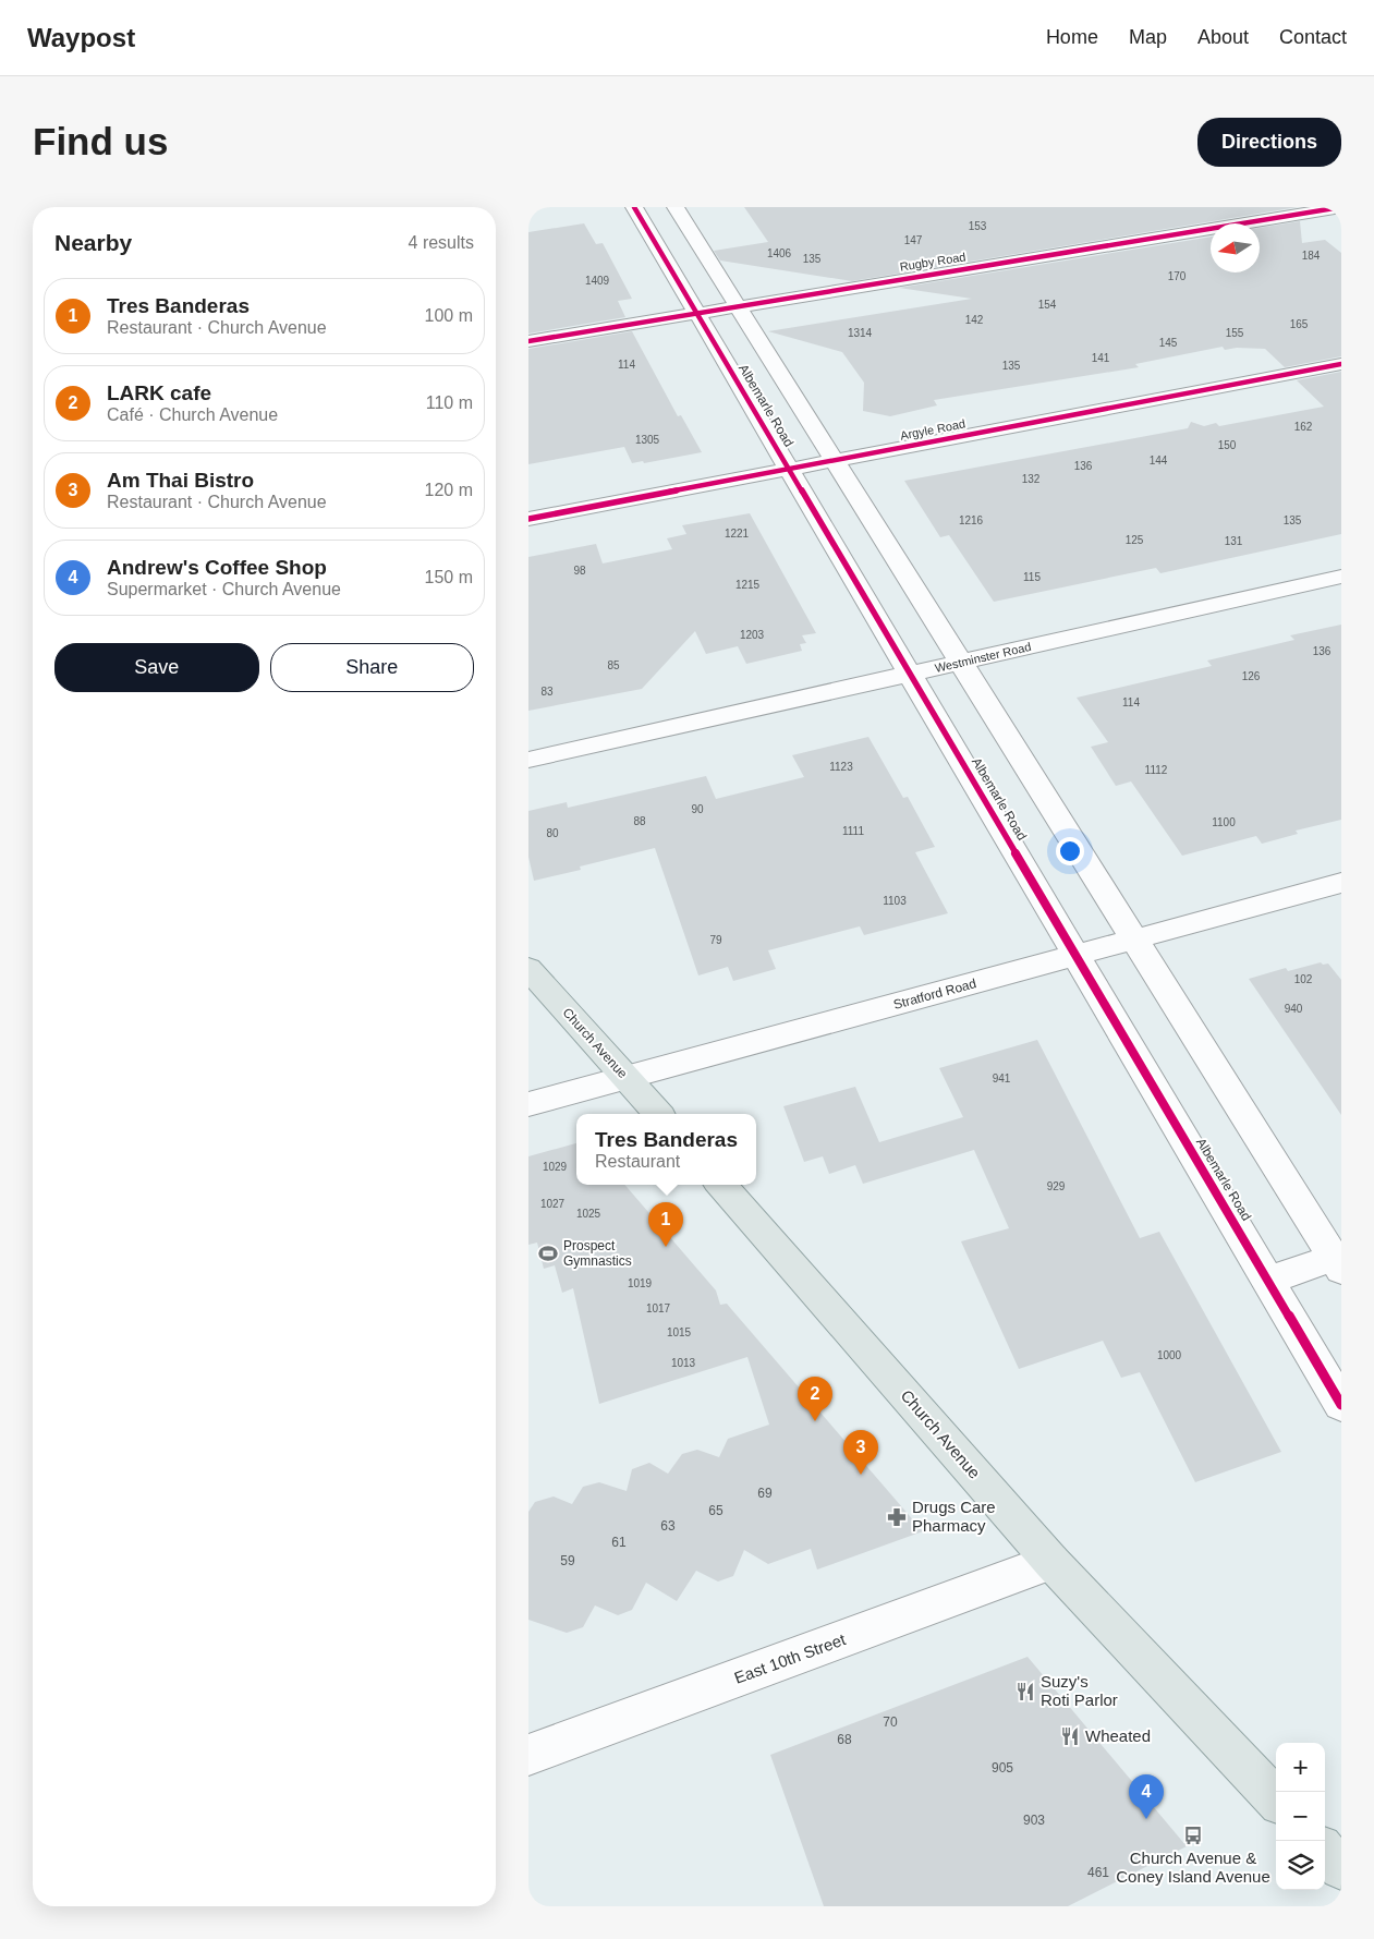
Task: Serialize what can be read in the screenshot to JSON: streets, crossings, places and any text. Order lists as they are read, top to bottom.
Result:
{
  "streets": {
    "main road": ["Church Avenue"],
    "street": [
      "Rugby Road",
      "Albemarle Road",
      "Argyle Road",
      "Westminster Road",
      "Stratford Road",
      "East 10th Street"
    ]
  },
  "crossings": [
    ["Rugby Road", "Albemarle Road"],
    ["Albemarle Road", "Argyle Road"],
    ["Albemarle Road", "Westminster Road"],
    ["Albemarle Road", "Stratford Road"],
    ["Stratford Road", "Church Avenue"],
    ["Church Avenue", "East 10th Street"]
  ],
  "places": {
    "sports": ["Prospect Gymnastics"],
    "pharmacy": ["Drugs Care Pharmacy"],
    "restaurant": ["Suzy's Roti Parlor", "Wheated"],
    "bus stop": ["Church Avenue & Coney Island Avenue"]
  },
  "house_numbers": [
    "153",
    "147",
    "1406",
    "184",
    "135",
    "170",
    "1409",
    "154",
    "142",
    "165",
    "1314",
    "155",
    "145",
    "141",
    "114",
    "135",
    "162",
    "1305",
    "150",
    "144",
    "136",
    "132",
    "1216",
    "135",
    "1221",
    "125",
    "131",
    "98",
    "115",
    "1215",
    "1203",
    "136",
    "85",
    "126",
    "83",
    "114",
    "1123",
    "1112",
    "90",
    "88",
    "1100",
    "1111",
    "80",
    "1103",
    "79",
    "102",
    "940",
    "941",
    "1029",
    "929",
    "1027",
    "1025",
    "1019",
    "1017",
    "1015",
    "1000",
    "1013",
    "69",
    "65",
    "63",
    "61",
    "59",
    "70",
    "68",
    "905",
    "903",
    "461"
  ],
  "north": "left",
  "page": {
    "header": "Waypost",
    "nav": [
      "Home",
      "Map",
      "About",
      "Contact"
    ],
    "buttons": [
      "Directions",
      ["Save", "Share"]
    ],
    "title": "Find us",
    "heading": ["Nearby", "4 results"],
    "list": [
      {
        "mark": "1",
        "name": "Tres Banderas",
        "note": "Restaurant · Church Avenue",
        "value": "100 m"
      },
      {
        "mark": "2",
        "name": "LARK cafe",
        "note": "Café · Church Avenue",
        "value": "110 m"
      },
      {
        "mark": "3",
        "name": "Am Thai Bistro",
        "note": "Restaurant · Church Avenue",
        "value": "120 m"
      },
      {
        "mark": "4",
        "name": "Andrew's Coffee Shop",
        "note": "Supermarket · Church Avenue",
        "value": "150 m"
      }
    ],
    "popup": ["Tres Banderas", "Restaurant"],
    "pins": [
      "1",
      "2",
      "3",
      "4"
    ],
    "map_buttons": ["+", "−"]
  }
}
